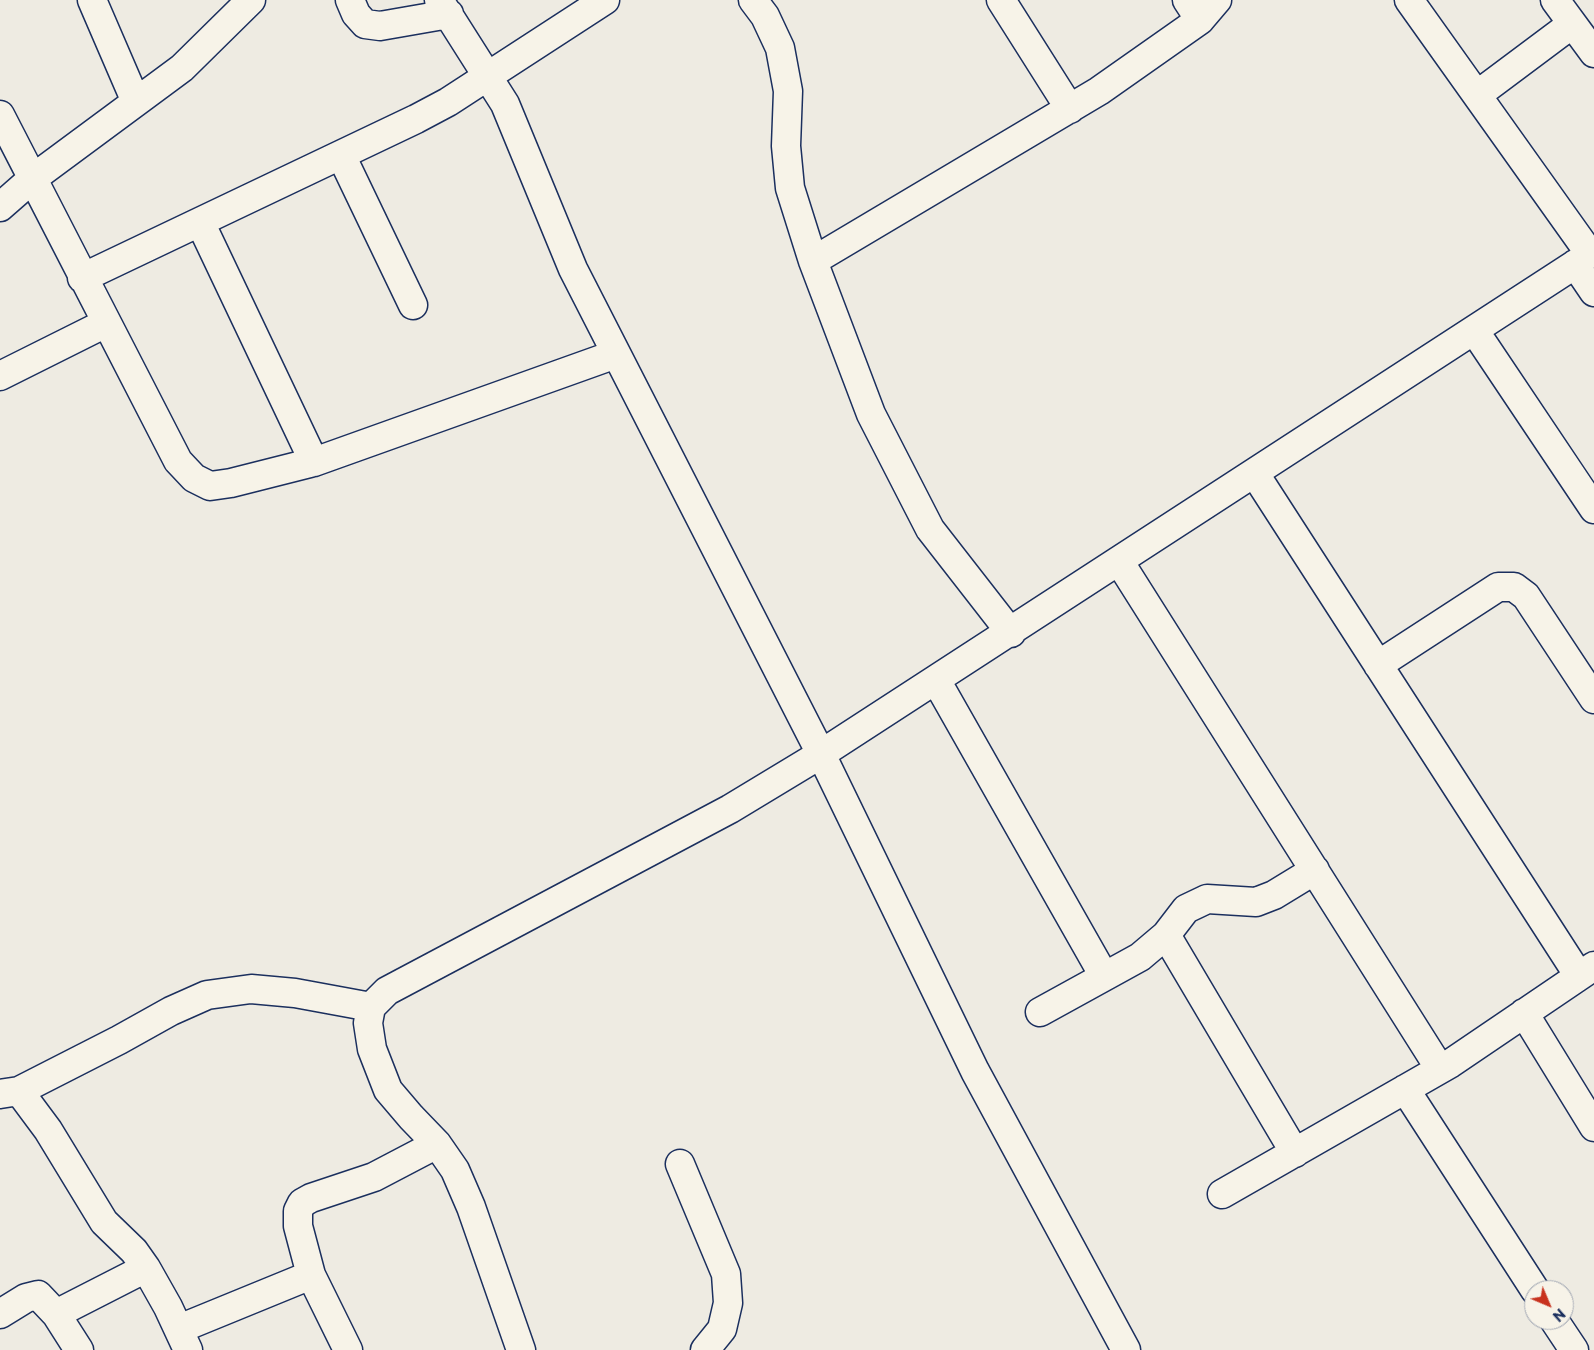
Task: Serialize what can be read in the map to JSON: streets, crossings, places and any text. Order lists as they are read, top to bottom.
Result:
{
  "north": "bottom right"
}
